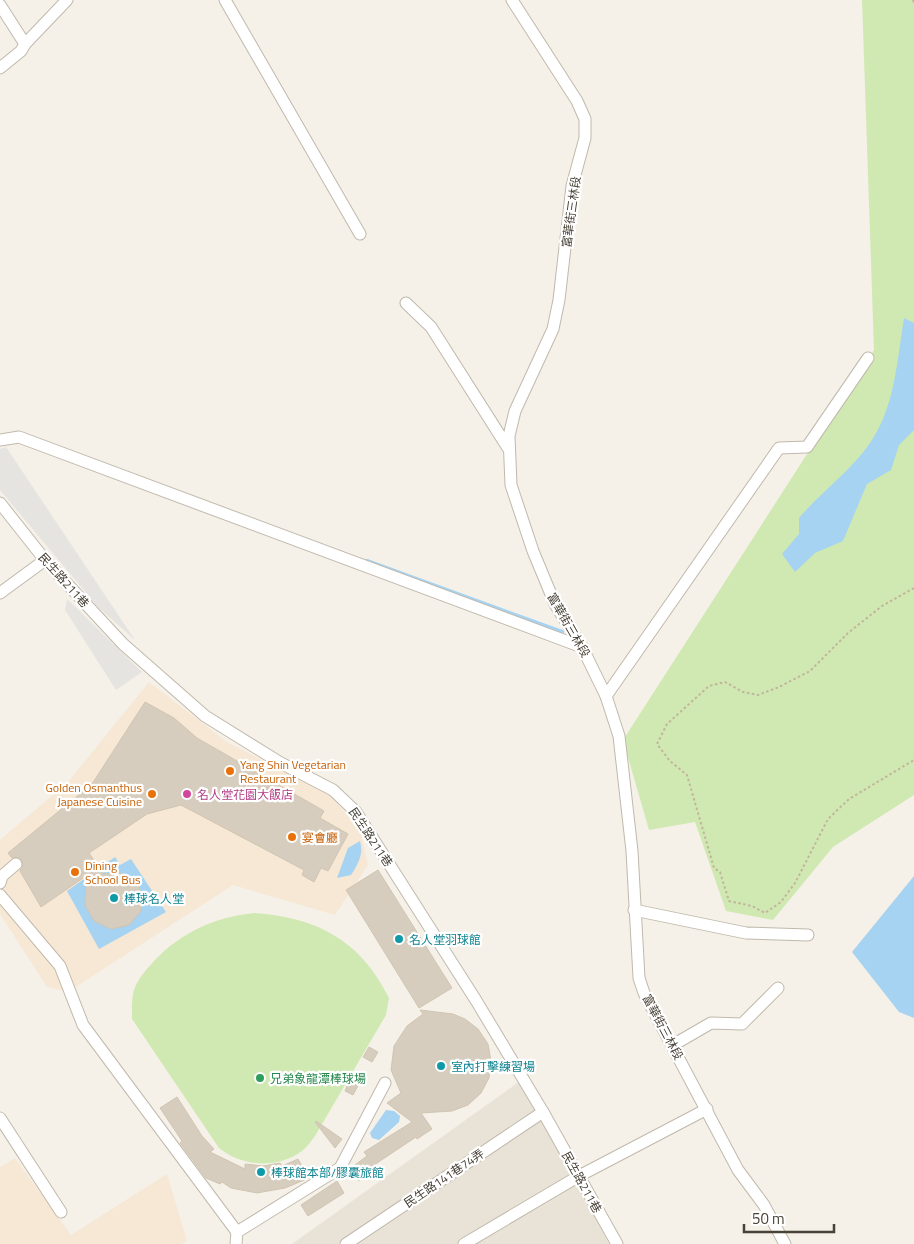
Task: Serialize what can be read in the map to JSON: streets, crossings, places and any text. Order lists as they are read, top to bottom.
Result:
{
  "streets": {
    "street": ["富華街三林段", "民生路211巷", "民生路141巷74弄"]
  },
  "crossings": [
    ["民生路211巷", "民生路141巷74弄"]
  ],
  "places": [
    "Yang Shin Vegetarian Restaurant",
    "Golden Osmanthus Japanese Cuisine",
    "名人堂花園大飯店",
    "宴會廳",
    "Dining School Bus",
    "棒球名人堂",
    "名人堂羽球館",
    "室內打擊練習場",
    "兄弟象龍潭棒球場",
    "棒球館本部/膠囊旅館"
  ],
  "scale_bar": "50 m"
}
